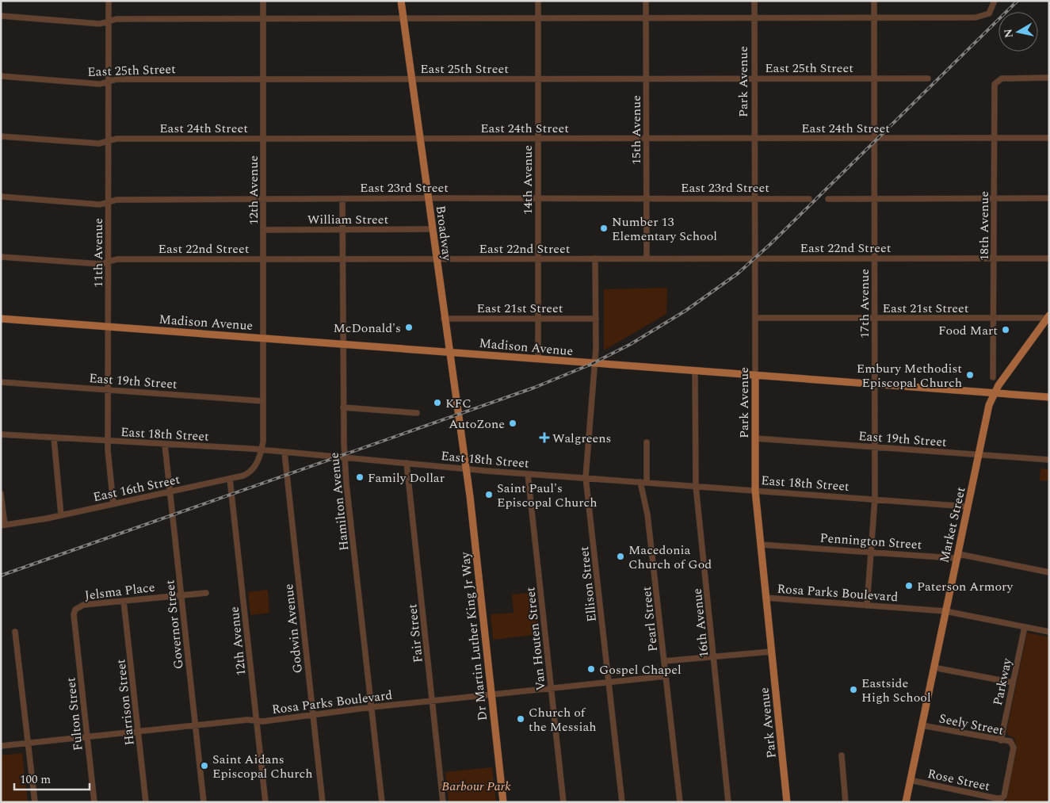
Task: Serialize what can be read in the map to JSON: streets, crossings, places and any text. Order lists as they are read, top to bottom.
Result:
{
  "streets": {
    "main road": [
      "Park Avenue",
      "Broadway",
      "Madison Avenue",
      "Market Street",
      "Dr Martin Luther King Jr Way"
    ],
    "street": [
      "East 25th Street",
      "East 24th Street",
      "15th Avenue",
      "14th Avenue",
      "East 23rd Street",
      "12th Avenue",
      "William Street",
      "18th Avenue",
      "East 22nd Street",
      "11th Avenue",
      "17th Avenue",
      "East 21st Street",
      "East 19th Street",
      "East 18th Street",
      "East 16th Street",
      "Hamilton Avenue",
      "Pennington Street",
      "Ellison Street",
      "Jelsma Place",
      "Rosa Parks Boulevard",
      "Pearl Street",
      "16th Avenue",
      "Governor Street",
      "Godwin Avenue",
      "Fair Street",
      "Van Houten Street",
      "Parkway",
      "Harrison Street",
      "Fulton Street",
      "Seely Street",
      "Rose Street"
    ]
  },
  "crossings": [
    ["East 25th Street", "Park Avenue"],
    ["East 25th Street", "15th Avenue"],
    ["East 25th Street", "14th Avenue"],
    ["East 25th Street", "12th Avenue"],
    ["East 25th Street", "Broadway"],
    ["East 25th Street", "11th Avenue"],
    ["East 25th Street", "17th Avenue"],
    ["Park Avenue", "East 24th Street"],
    ["Park Avenue", "East 23rd Street"],
    ["Park Avenue", "East 22nd Street"],
    ["Park Avenue", "East 21st Street"],
    ["Park Avenue", "Madison Avenue"],
    ["Park Avenue", "East 19th Street"],
    ["Park Avenue", "East 18th Street"],
    ["Park Avenue", "Pennington Street"],
    ["Park Avenue", "Rosa Parks Boulevard"],
    ["East 24th Street", "15th Avenue"],
    ["East 24th Street", "14th Avenue"],
    ["East 24th Street", "12th Avenue"],
    ["East 24th Street", "18th Avenue"],
    ["East 24th Street", "Broadway"],
    ["East 24th Street", "11th Avenue"],
    ["East 24th Street", "17th Avenue"],
    ["15th Avenue", "East 23rd Street"],
    ["15th Avenue", "East 22nd Street"],
    ["14th Avenue", "East 23rd Street"],
    ["14th Avenue", "East 22nd Street"],
    ["14th Avenue", "East 21st Street"],
    ["14th Avenue", "Madison Avenue"],
    ["East 23rd Street", "12th Avenue"],
    ["East 23rd Street", "Broadway"],
    ["East 23rd Street", "11th Avenue"],
    ["East 23rd Street", "Hamilton Avenue"],
    ["12th Avenue", "William Street"],
    ["12th Avenue", "East 22nd Street"],
    ["12th Avenue", "Madison Avenue"],
    ["12th Avenue", "East 19th Street"],
    ["12th Avenue", "East 18th Street"],
    ["12th Avenue", "East 16th Street"],
    ["12th Avenue", "Rosa Parks Boulevard"],
    ["William Street", "Broadway"],
    ["William Street", "Hamilton Avenue"],
    ["18th Avenue", "East 22nd Street"],
    ["18th Avenue", "East 21st Street"],
    ["Broadway", "East 22nd Street"],
    ["Broadway", "East 21st Street"],
    ["Broadway", "Madison Avenue"],
    ["Broadway", "East 18th Street"],
    ["Broadway", "Dr Martin Luther King Jr Way"],
    ["East 22nd Street", "11th Avenue"],
    ["East 22nd Street", "17th Avenue"],
    ["East 22nd Street", "Hamilton Avenue"],
    ["East 22nd Street", "Ellison Street"],
    ["11th Avenue", "Madison Avenue"],
    ["11th Avenue", "East 19th Street"],
    ["11th Avenue", "East 18th Street"],
    ["11th Avenue", "East 16th Street"],
    ["17th Avenue", "East 21st Street"],
    ["17th Avenue", "Madison Avenue"],
    ["17th Avenue", "East 19th Street"],
    ["17th Avenue", "East 18th Street"],
    ["17th Avenue", "Pennington Street"],
    ["17th Avenue", "Rosa Parks Boulevard"],
    ["East 21st Street", "Market Street"],
    ["East 21st Street", "Ellison Street"],
    ["Madison Avenue", "Hamilton Avenue"],
    ["Madison Avenue", "Market Street"],
    ["Madison Avenue", "Ellison Street"],
    ["Madison Avenue", "16th Avenue"],
    ["East 19th Street", "Market Street"],
    ["East 18th Street", "East 16th Street"],
    ["East 18th Street", "Hamilton Avenue"],
    ["East 18th Street", "Market Street"],
    ["East 18th Street", "Ellison Street"],
    ["East 18th Street", "Pearl Street"],
    ["East 18th Street", "16th Avenue"],
    ["East 18th Street", "Governor Street"],
    ["East 18th Street", "Godwin Avenue"],
    ["East 18th Street", "Fair Street"],
    ["East 18th Street", "Dr Martin Luther King Jr Way"],
    ["East 18th Street", "Van Houten Street"],
    ["East 16th Street", "Governor Street"],
    ["Hamilton Avenue", "Rosa Parks Boulevard"],
    ["Market Street", "Pennington Street"],
    ["Market Street", "Rosa Parks Boulevard"],
    ["Market Street", "Seely Street"],
    ["Market Street", "Rose Street"],
    ["Ellison Street", "Rosa Parks Boulevard"],
    ["Jelsma Place", "Governor Street"],
    ["Jelsma Place", "Harrison Street"],
    ["Jelsma Place", "Fulton Street"],
    ["Rosa Parks Boulevard", "Pearl Street"],
    ["Rosa Parks Boulevard", "Governor Street"],
    ["Rosa Parks Boulevard", "Godwin Avenue"],
    ["Rosa Parks Boulevard", "Fair Street"],
    ["Rosa Parks Boulevard", "Dr Martin Luther King Jr Way"],
    ["Rosa Parks Boulevard", "Van Houten Street"],
    ["Rosa Parks Boulevard", "Parkway"],
    ["Rosa Parks Boulevard", "Harrison Street"],
    ["Rosa Parks Boulevard", "Fulton Street"],
    ["Parkway", "Seely Street"],
    ["Seely Street", "Rose Street"]
  ],
  "parks": ["Barbour Park"],
  "places": {
    "other": [
      "Number 13 Elementary School",
      "McDonald's",
      "Food Mart",
      "Embury Methodist Episcopal Church",
      "KFC",
      "AutoZone",
      "Family Dollar",
      "Saint Paul's Episcopal Church",
      "Macedonia Church of God",
      "Paterson Armory",
      "Gospel Chapel",
      "Eastside High School",
      "Church of the Messiah",
      "Saint Aidans Episcopal Church"
    ],
    "health": ["Walgreens"]
  },
  "scale_bar": "100 m",
  "north": "left"
}
